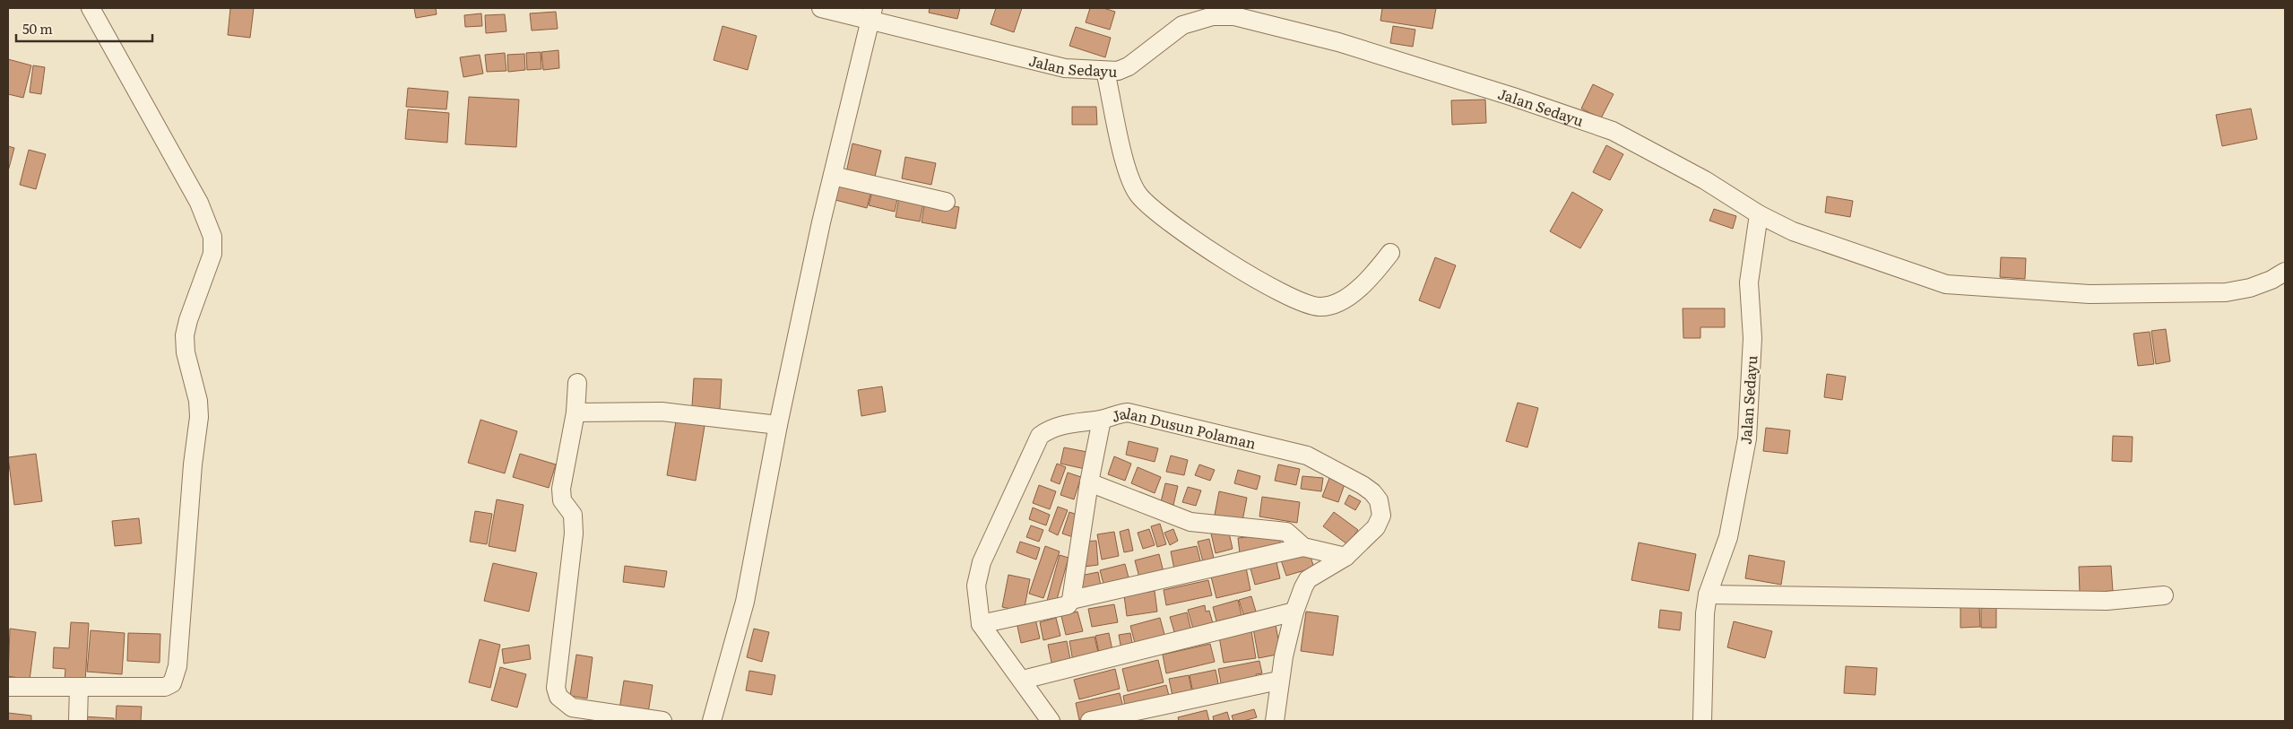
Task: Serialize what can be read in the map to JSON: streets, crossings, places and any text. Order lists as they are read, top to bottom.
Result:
{
  "streets": {
    "street": ["Jalan Sedayu", "Jalan Dusun Polaman"]
  },
  "scale_bar": "50 m"
}
